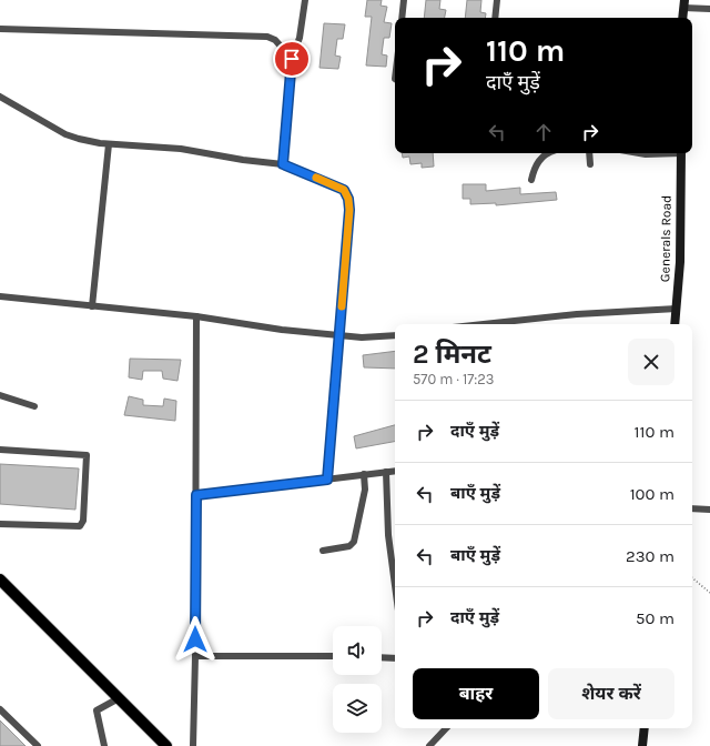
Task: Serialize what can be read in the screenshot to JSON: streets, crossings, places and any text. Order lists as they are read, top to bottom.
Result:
{
  "streets": {
    "street": ["Generals Road"]
  },
  "page": {
    "turn": ["110 m", "दाएँ मुड़ें"],
    "heading": ["2 मिनट", "570 m · 17:23"],
    "list": [
      {
        "name": "दाएँ मुड़ें",
        "value": "110 m"
      },
      {
        "name": "बाएँ मुड़ें",
        "value": "100 m"
      },
      {
        "name": "बाएँ मुड़ें",
        "value": "230 m"
      },
      {
        "name": "दाएँ मुड़ें",
        "value": "50 m"
      }
    ],
    "buttons": ["बाहर", "शेयर करें"]
  }
}
